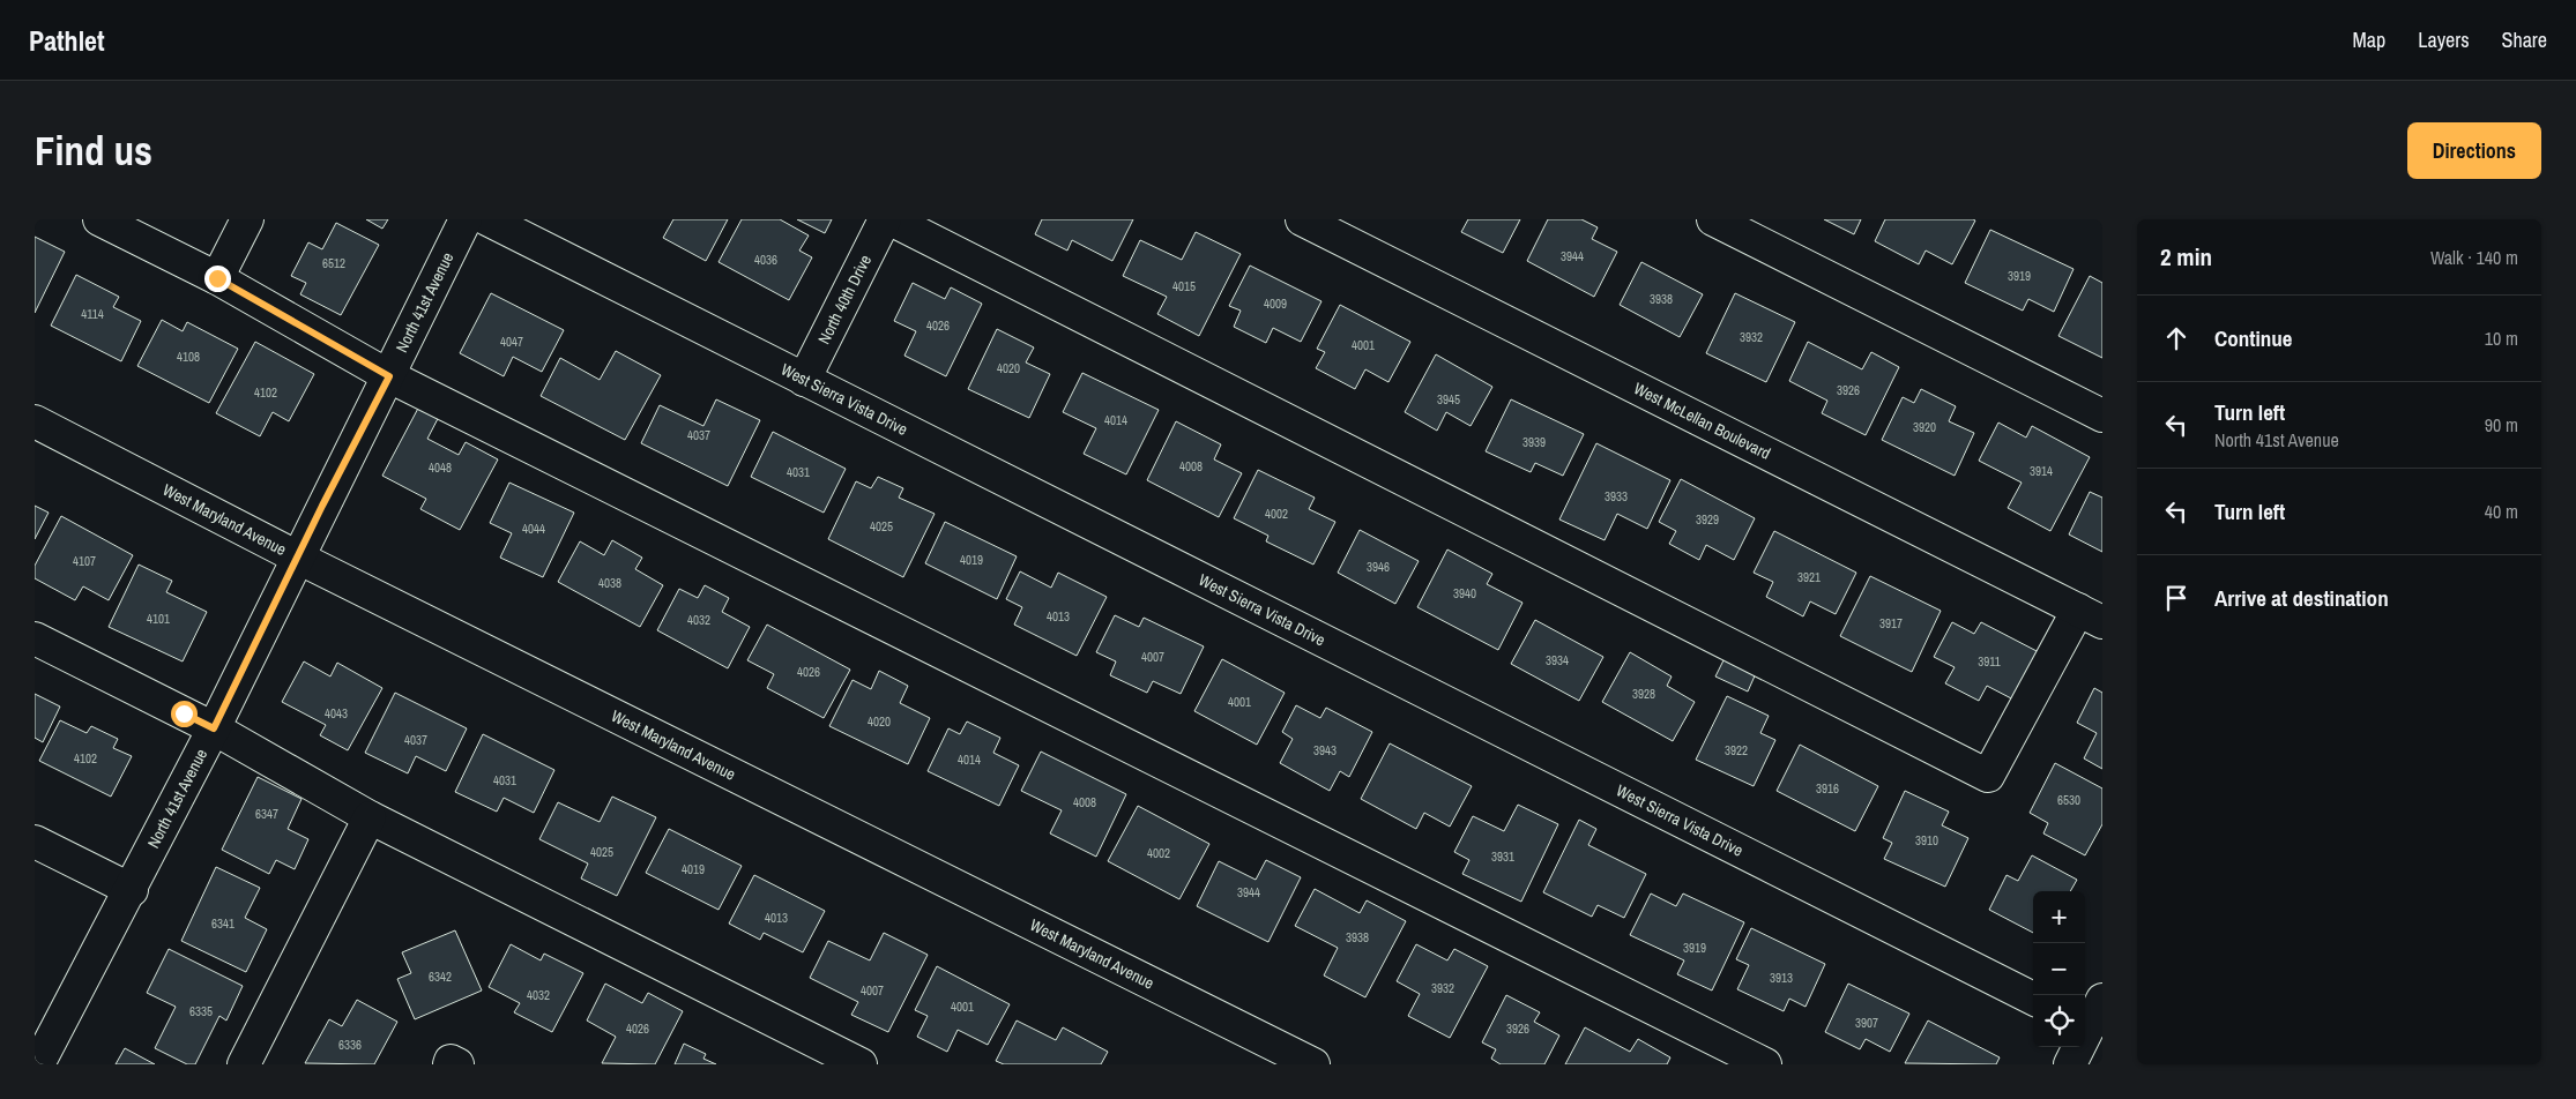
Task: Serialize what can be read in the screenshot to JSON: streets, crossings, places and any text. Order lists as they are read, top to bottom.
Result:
{
  "streets": {
    "street": [
      "North 40th Drive",
      "North 41st Avenue",
      "West Sierra Vista Drive",
      "West McLellan Boulevard",
      "West Maryland Avenue"
    ]
  },
  "crossings": [
    ["North 40th Drive", "West Sierra Vista Drive"],
    ["North 41st Avenue", "West Maryland Avenue"]
  ],
  "house_numbers": [
    "3944",
    "4036",
    "6512",
    "3919",
    "4015",
    "3938",
    "4009",
    "4114",
    "4026",
    "3932",
    "4047",
    "4001",
    "4108",
    "4020",
    "3926",
    "4102",
    "3945",
    "4014",
    "3920",
    "4037",
    "3939",
    "4008",
    "4048",
    "3914",
    "4031",
    "3933",
    "4002",
    "3929",
    "4025",
    "4044",
    "4019",
    "4107",
    "3946",
    "3921",
    "4038",
    "3940",
    "4013",
    "4101",
    "4032",
    "3917",
    "4007",
    "3934",
    "3911",
    "4026",
    "3928",
    "4001",
    "4043",
    "4020",
    "4037",
    "3943",
    "3922",
    "4102",
    "4014",
    "4031",
    "3916",
    "6530",
    "4008",
    "6347",
    "3910",
    "4025",
    "4002",
    "3931",
    "4019",
    "3944",
    "4013",
    "6341",
    "3938",
    "3919",
    "6342",
    "3913",
    "3932",
    "4007",
    "4032",
    "4001",
    "6335",
    "3907",
    "4026",
    "3926",
    "6336"
  ],
  "page": {
    "header": "Pathlet",
    "nav": ["Map", "Layers", "Share"],
    "buttons": "Directions",
    "title": "Find us",
    "heading": ["2 min", "Walk · 140 m"],
    "list": [
      ["Continue", "10 m"],
      ["Turn left", "North 41st Avenue", "90 m"],
      ["Turn left", "40 m"],
      "Arrive at destination"
    ],
    "map_buttons": ["+", "−"]
  }
}
